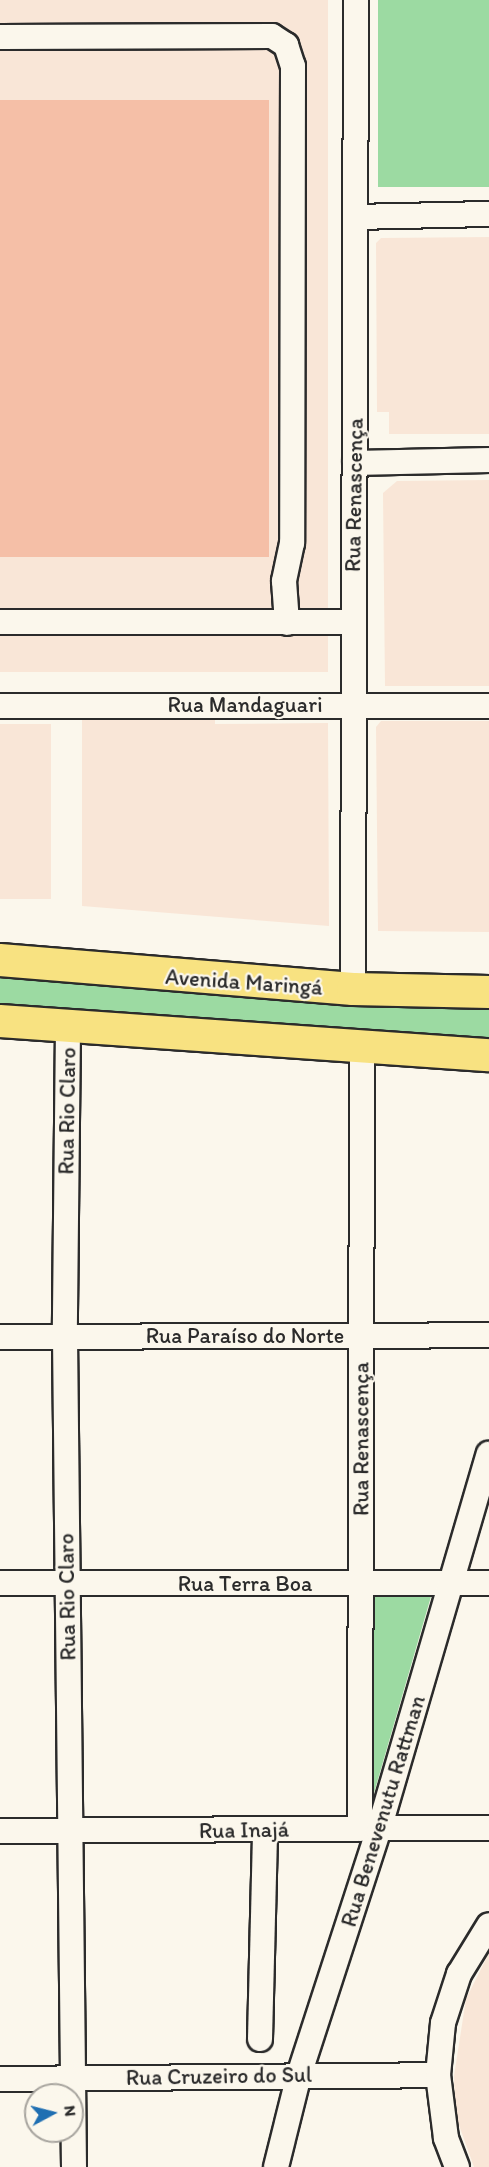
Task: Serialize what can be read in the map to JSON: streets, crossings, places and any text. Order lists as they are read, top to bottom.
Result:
{
  "streets": {
    "main road": ["Avenida Maringá"],
    "street": [
      "Rua Renascença",
      "Rua Mandaguari",
      "Rua Rio Claro",
      "Rua Paraíso do Norte",
      "Rua Terra Boa",
      "Rua Benevenutu Rattman",
      "Rua Inajá",
      "Rua Cruzeiro do Sul"
    ]
  },
  "crossings": [
    ["Rua Renascença", "Rua Mandaguari"],
    ["Rua Renascença", "Avenida Maringá"],
    ["Rua Renascença", "Rua Paraíso do Norte"],
    ["Rua Renascença", "Rua Terra Boa"],
    ["Rua Renascença", "Rua Benevenutu Rattman"],
    ["Rua Renascença", "Rua Inajá"],
    ["Rua Rio Claro", "Rua Paraíso do Norte"],
    ["Rua Rio Claro", "Rua Terra Boa"],
    ["Rua Rio Claro", "Rua Inajá"],
    ["Rua Rio Claro", "Rua Cruzeiro do Sul"],
    ["Rua Terra Boa", "Rua Benevenutu Rattman"],
    ["Rua Benevenutu Rattman", "Rua Inajá"],
    ["Rua Benevenutu Rattman", "Rua Cruzeiro do Sul"]
  ],
  "north": "right"
}
